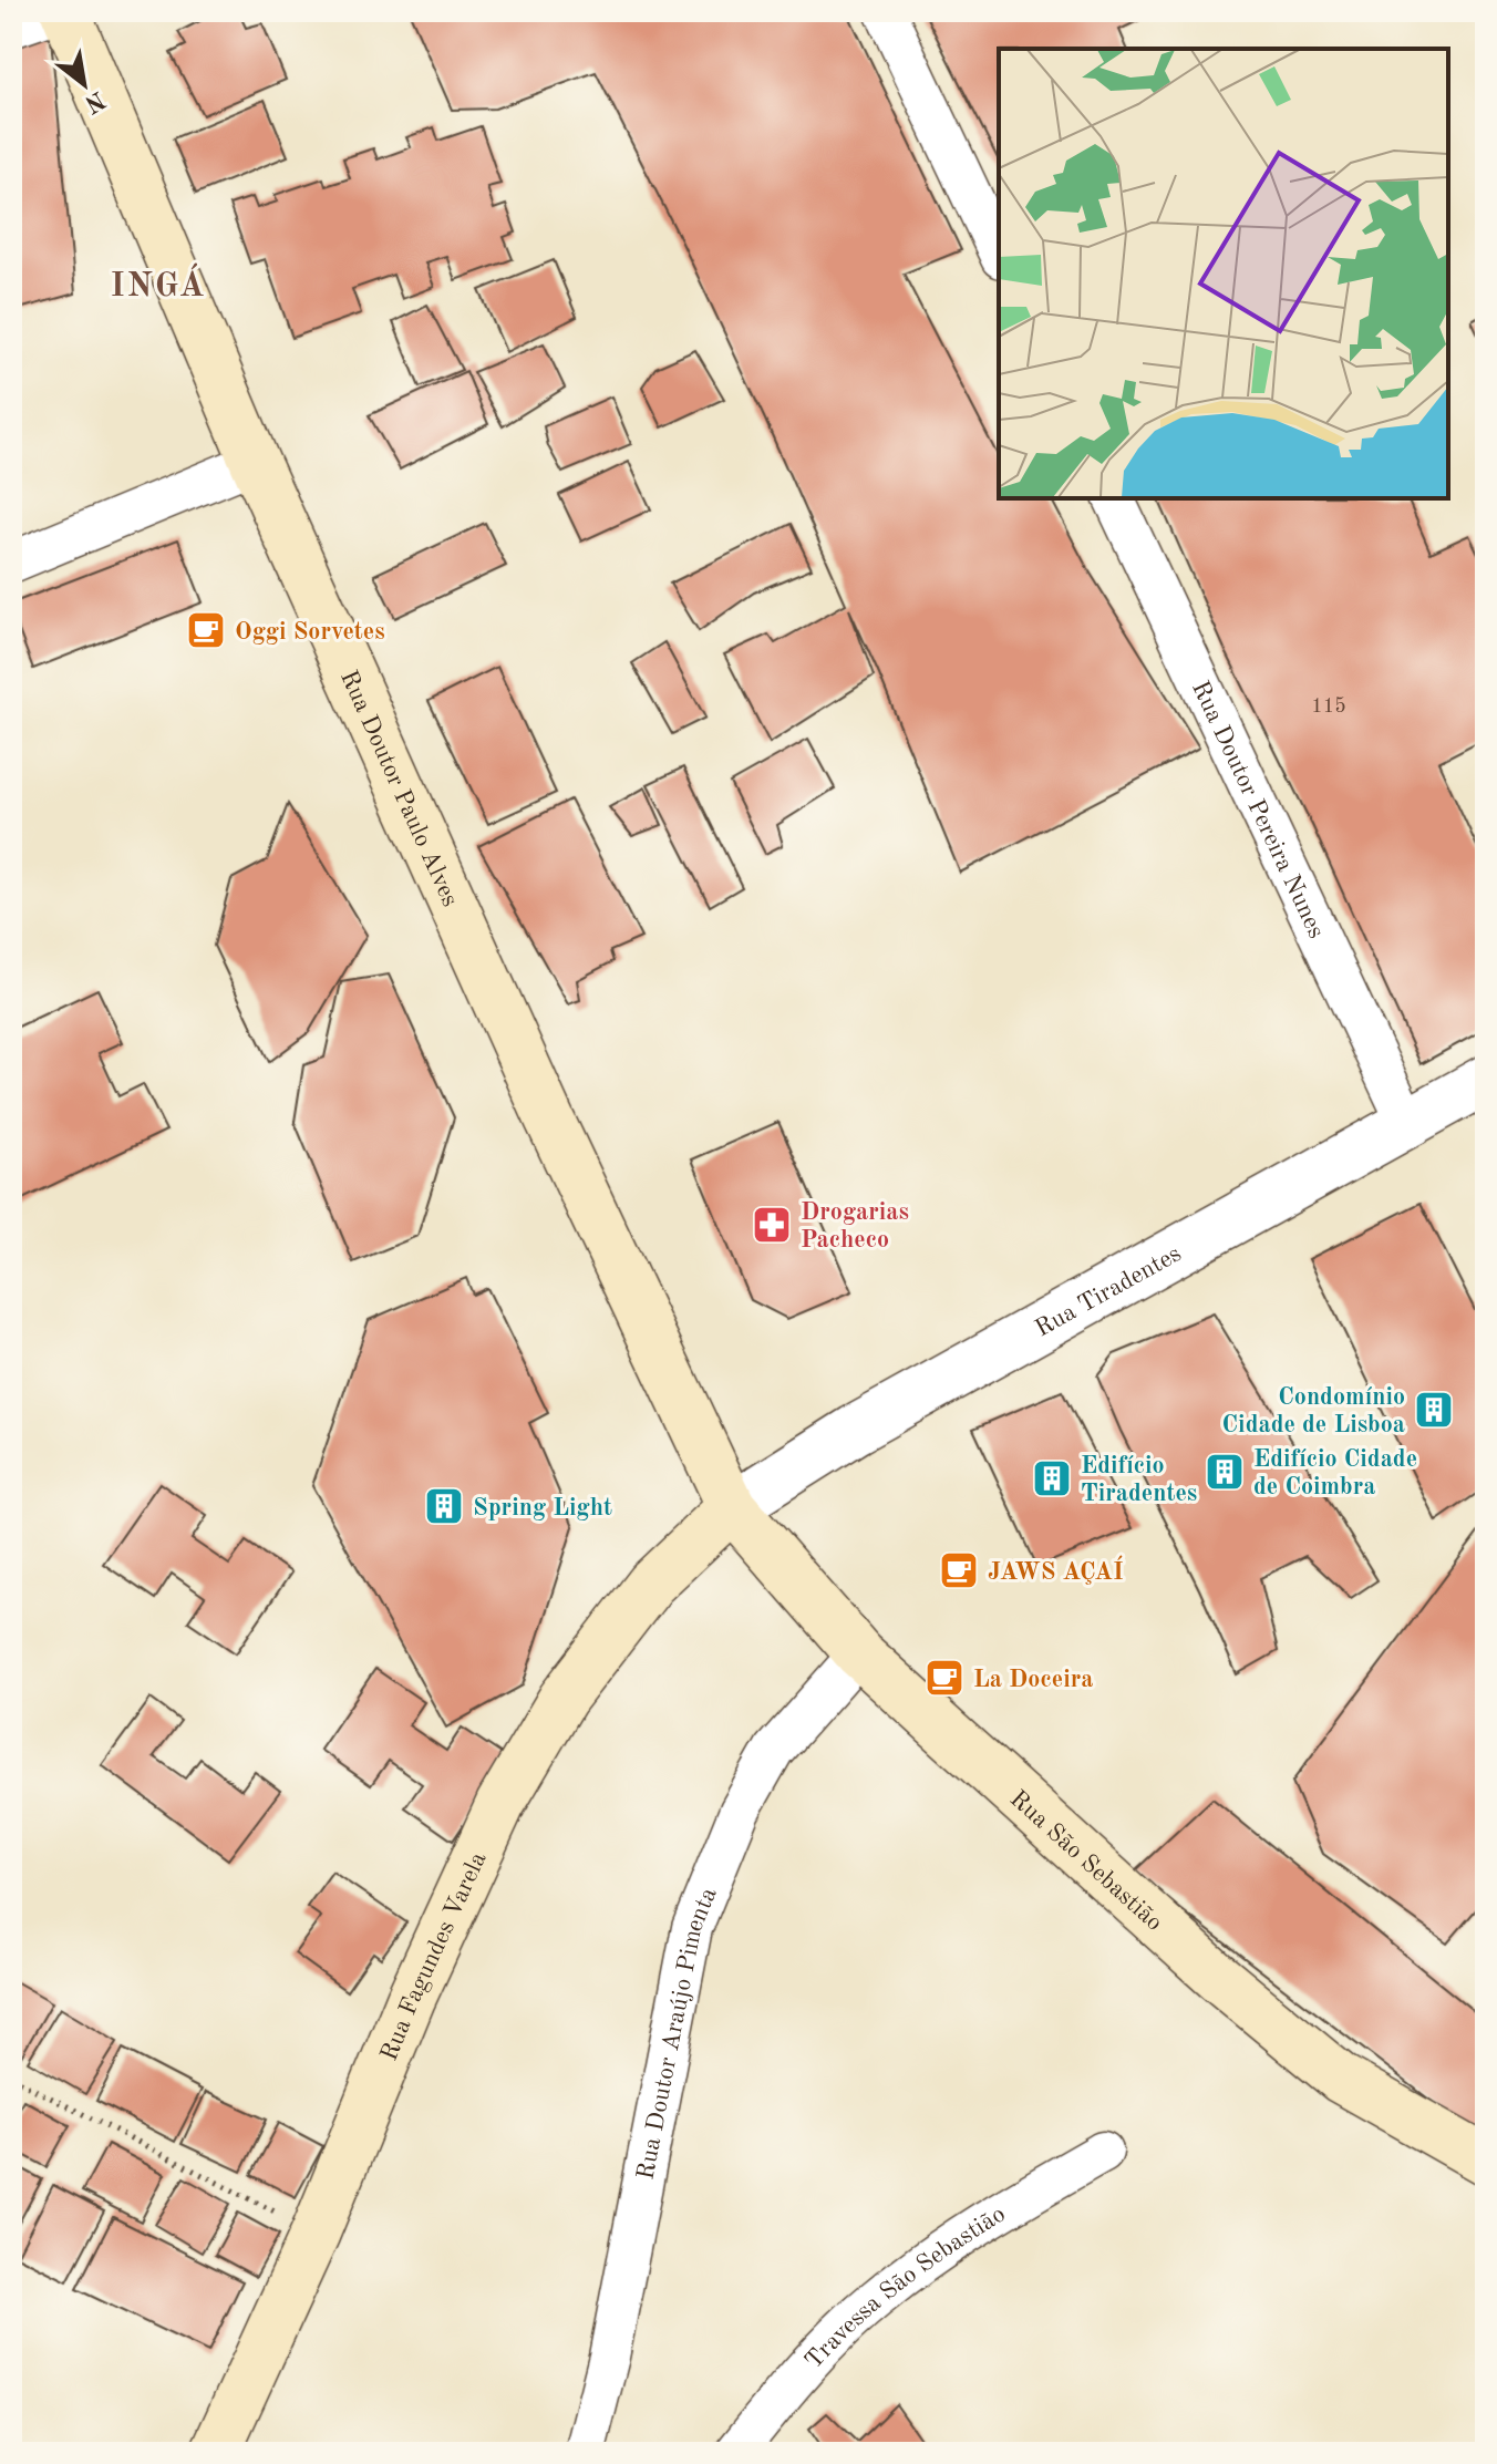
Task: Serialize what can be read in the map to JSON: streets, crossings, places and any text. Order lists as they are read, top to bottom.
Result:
{
  "streets": {
    "main road": ["Rua Doutor Paulo Alves", "Rua São Sebastião", "Rua Fagundes Varela"],
    "street": [
      "Rua Doutor Pereira Nunes",
      "Rua Tiradentes",
      "Rua Doutor Araújo Pimenta",
      "Travessa São Sebastião"
    ]
  },
  "crossings": [
    ["Rua Doutor Paulo Alves", "Rua Tiradentes"],
    ["Rua Doutor Paulo Alves", "Rua São Sebastião"],
    ["Rua Doutor Paulo Alves", "Rua Fagundes Varela"],
    ["Rua Doutor Pereira Nunes", "Rua Tiradentes"],
    ["Rua Tiradentes", "Rua São Sebastião"],
    ["Rua Tiradentes", "Rua Fagundes Varela"],
    ["Rua São Sebastião", "Rua Fagundes Varela"],
    ["Rua São Sebastião", "Rua Doutor Araújo Pimenta"]
  ],
  "districts": ["INGÁ"],
  "places": {
    "cafe": ["Oggi Sorvetes", "JAWS AÇAÍ", "La Doceira"],
    "pharmacy": ["Drogarias Pacheco"],
    "building": [
      "Condomínio Cidade de Lisboa",
      "Edifício Cidade de Coimbra",
      "Edifício Tiradentes",
      "Spring Light"
    ]
  },
  "house_numbers": ["115"],
  "north": "bottom right"
}
